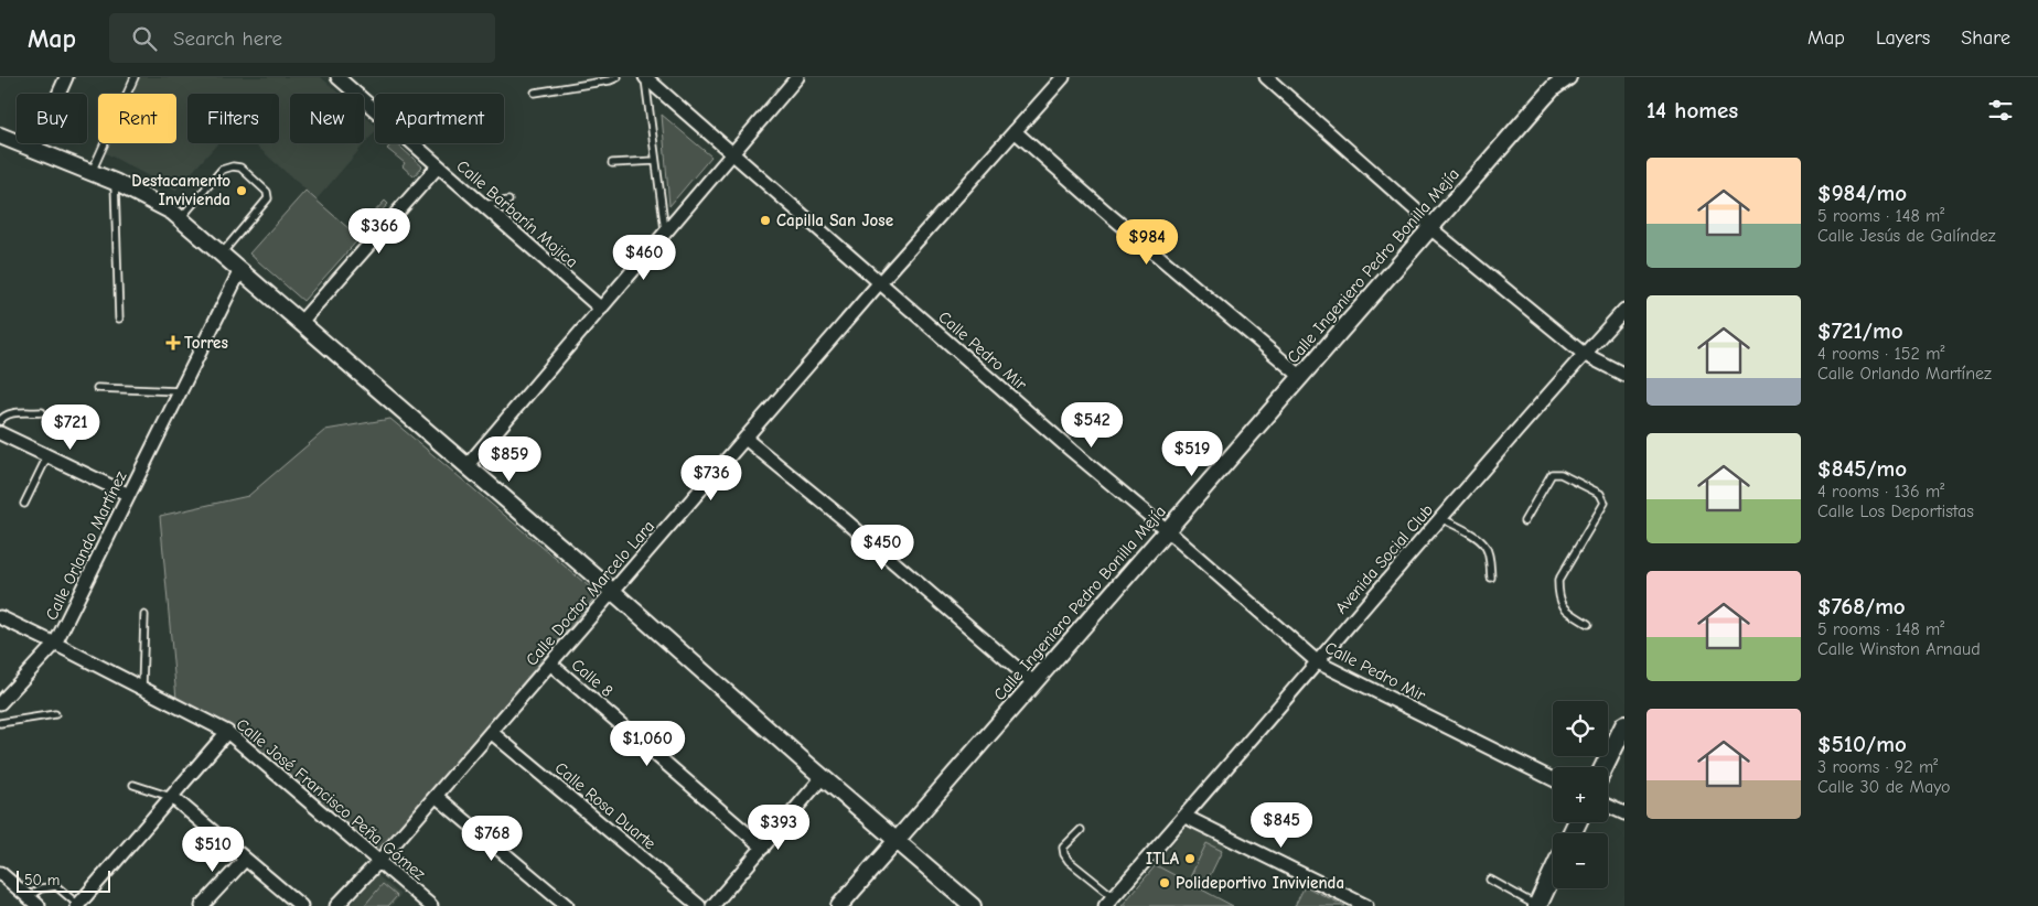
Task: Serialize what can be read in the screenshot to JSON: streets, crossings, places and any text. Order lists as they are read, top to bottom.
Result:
{
  "streets": {
    "street": [
      "Calle Barbarín Mojica",
      "Calle Ingeniero Pedro Bonilla Mejía",
      "Calle Pedro Mir",
      "Calle Orlando Martínez",
      "Avenida Social Club",
      "Calle Doctor Marcelo Lara",
      "Calle 8",
      "Calle José Francisco Peña Gómez",
      "Calle Rosa Duarte"
    ]
  },
  "crossings": [
    ["Calle Ingeniero Pedro Bonilla Mejía", "Calle Pedro Mir"],
    ["Calle Pedro Mir", "Avenida Social Club"],
    ["Calle Pedro Mir", "Calle Doctor Marcelo Lara"],
    ["Calle Orlando Martínez", "Calle José Francisco Peña Gómez"],
    ["Calle Doctor Marcelo Lara", "Calle 8"],
    ["Calle Doctor Marcelo Lara", "Calle José Francisco Peña Gómez"],
    ["Calle Doctor Marcelo Lara", "Calle Rosa Duarte"]
  ],
  "places": {
    "other": [
      "Destacamento Invivienda",
      "Capilla San Jose",
      "ITLA",
      "Polideportivo Invivienda"
    ],
    "health": ["Torres"]
  },
  "scale_bar": "50 m",
  "page": {
    "header": "Map",
    "search": "Search here",
    "nav": ["Map", "Layers", "Share"],
    "heading": "14 homes",
    "chip": [
      "Buy",
      "Rent",
      "Filters",
      "New",
      "Apartment"
    ],
    "list": [
      {
        "name": "$984/mo",
        "note": "5 rooms · 148 m² · Calle Jesús de Galíndez"
      },
      {
        "name": "$721/mo",
        "note": "4 rooms · 152 m² · Calle Orlando Martínez"
      },
      {
        "name": "$845/mo",
        "note": "4 rooms · 136 m² · Calle Los Deportistas"
      },
      {
        "name": "$768/mo",
        "note": "5 rooms · 148 m² · Calle Winston Arnaud"
      },
      {
        "name": "$510/mo",
        "note": "3 rooms · 92 m² · Calle 30 de Mayo"
      }
    ],
    "price": [
      "$366",
      "$984",
      "$460",
      "$542",
      "$721",
      "$519",
      "$859",
      "$736",
      "$450",
      "$1,060",
      "$845",
      "$393",
      "$768",
      "$510"
    ],
    "map_buttons": ["+", "−"],
    "scale": "50 m"
  }
}
